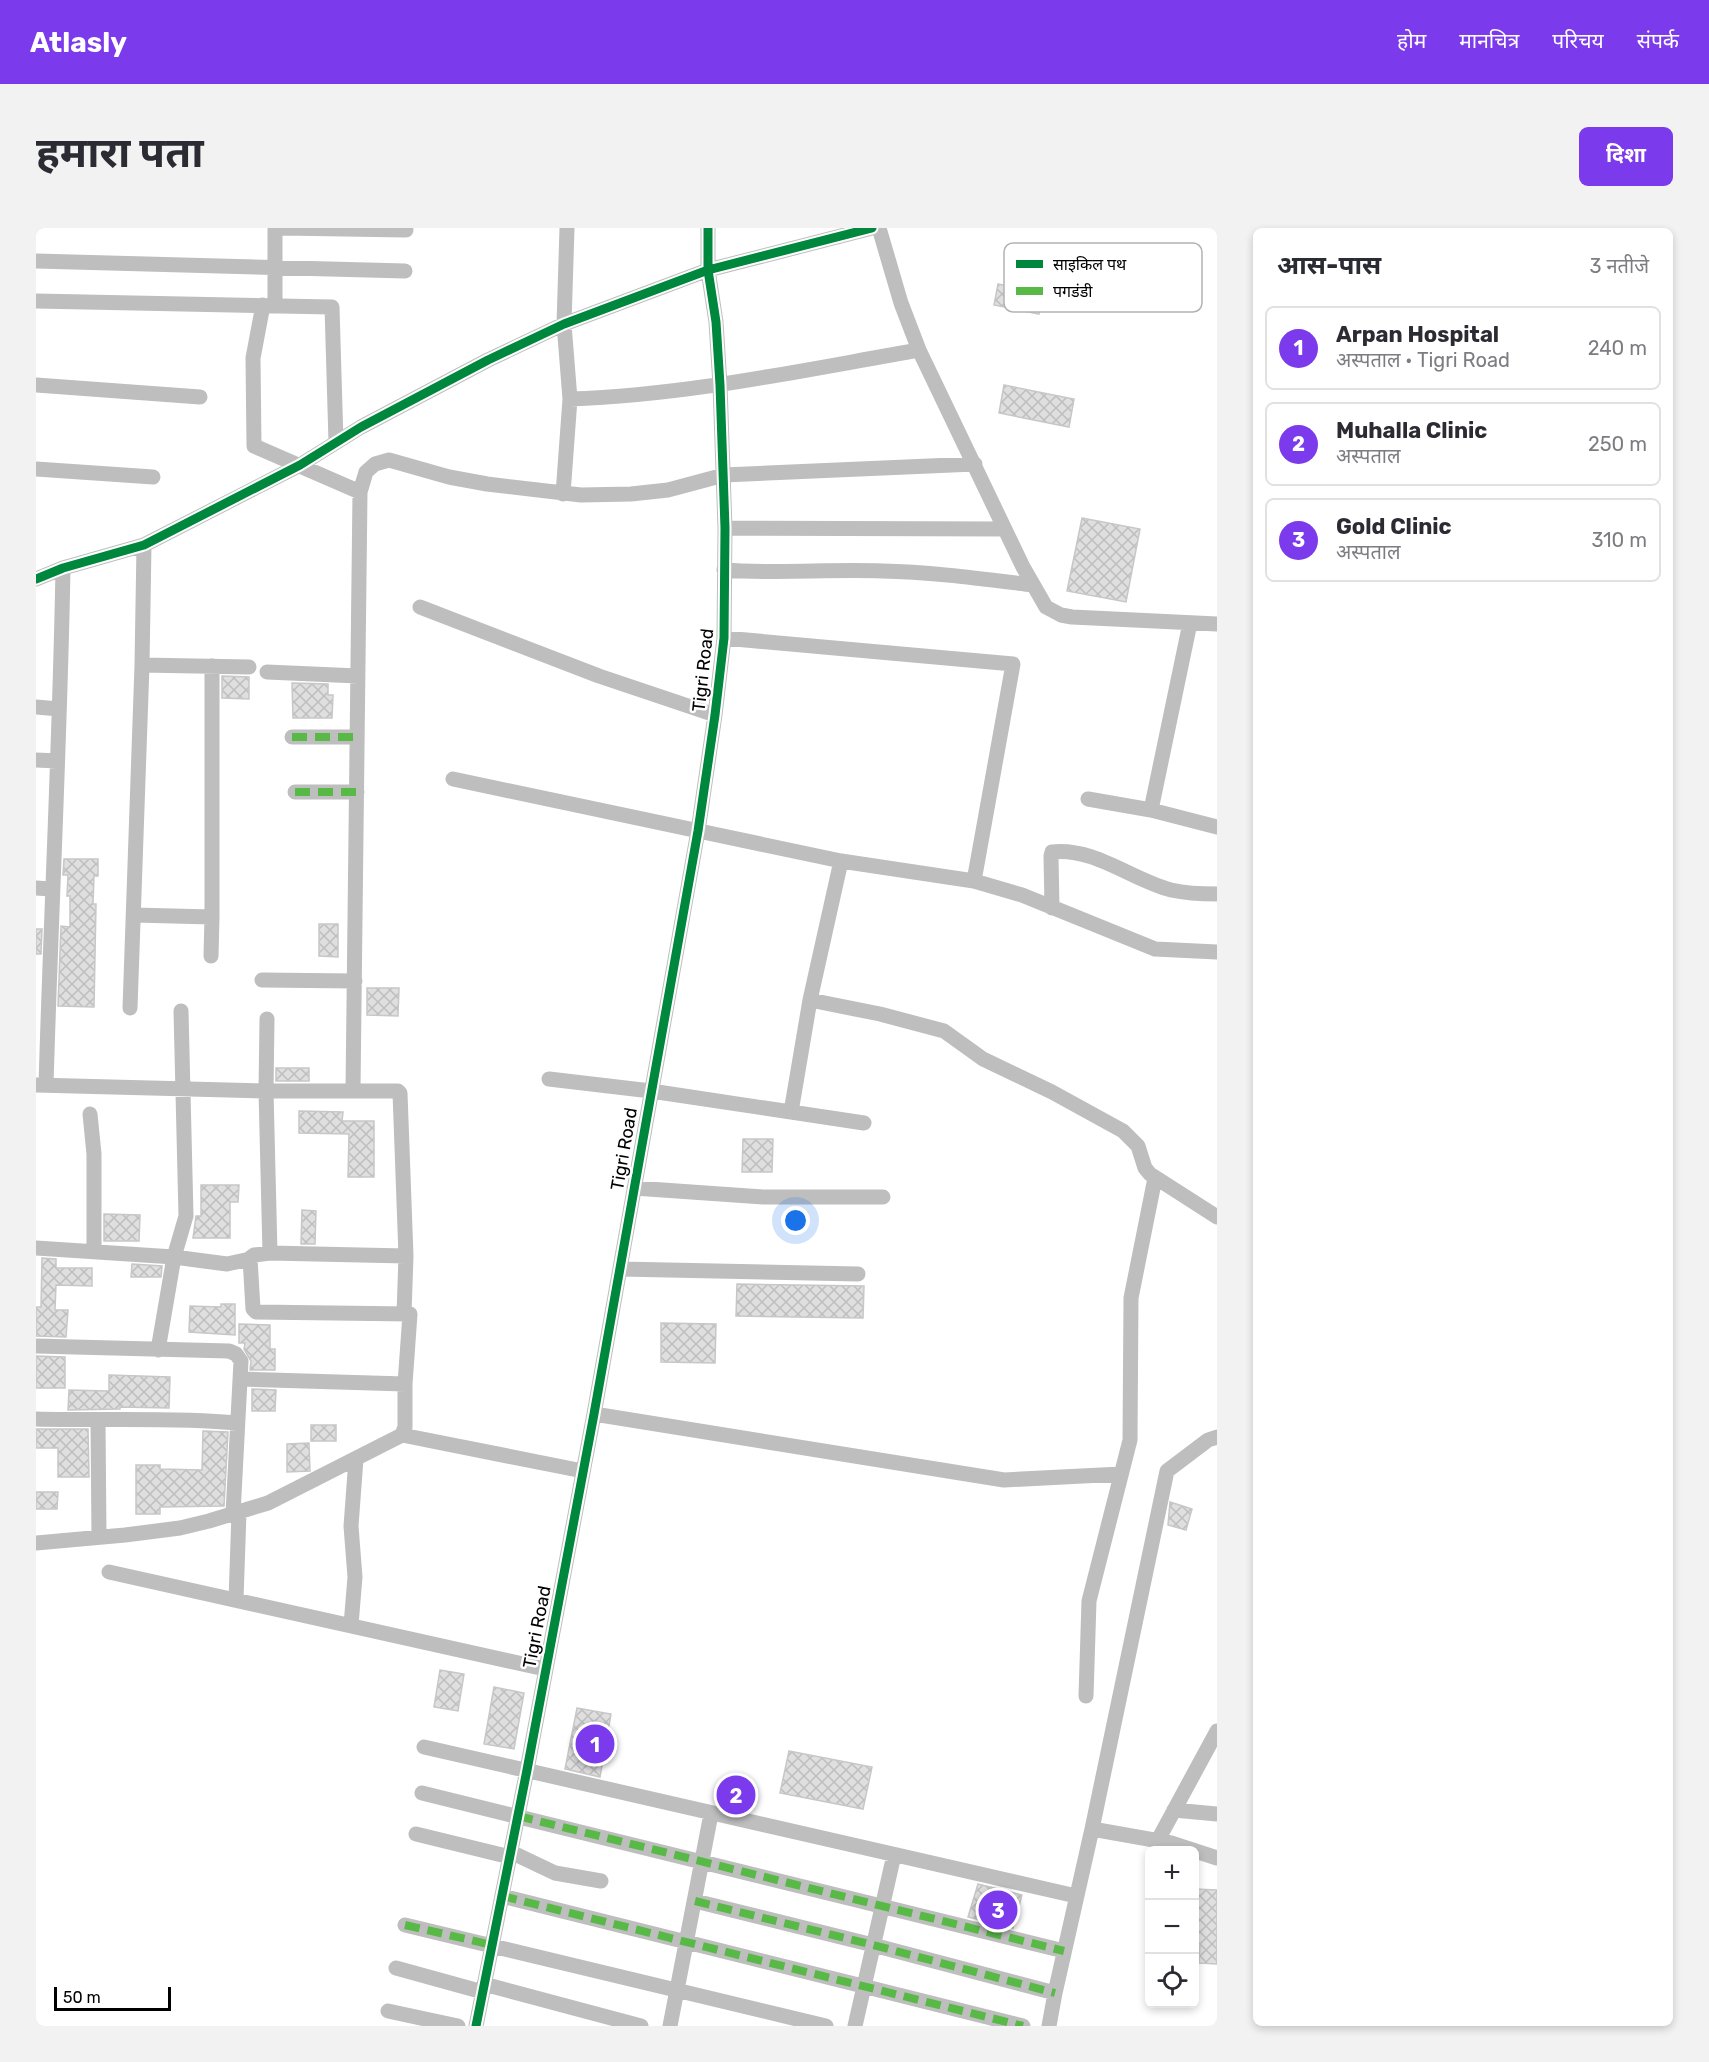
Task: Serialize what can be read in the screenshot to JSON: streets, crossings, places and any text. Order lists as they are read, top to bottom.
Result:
{
  "streets": {
    "street": ["Tigri Road"]
  },
  "legend": ["साइकिल पथ", "पगडंडी"],
  "scale_bar": "50 m",
  "page": {
    "header": "Atlasly",
    "nav": [
      "होम",
      "मानचित्र",
      "परिचय",
      "संपर्क"
    ],
    "buttons": "दिशा",
    "title": "हमारा पता",
    "heading": ["आस-पास", "3 नतीजे"],
    "list": [
      {
        "mark": "1",
        "name": "Arpan Hospital",
        "note": "अस्पताल · Tigri Road",
        "value": "240 m"
      },
      {
        "mark": "2",
        "name": "Muhalla Clinic",
        "note": "अस्पताल",
        "value": "250 m"
      },
      {
        "mark": "3",
        "name": "Gold Clinic",
        "note": "अस्पताल",
        "value": "310 m"
      }
    ],
    "pins": ["1", "2", "3"],
    "map_buttons": ["+", "−"],
    "scale": "50 m"
  }
}
